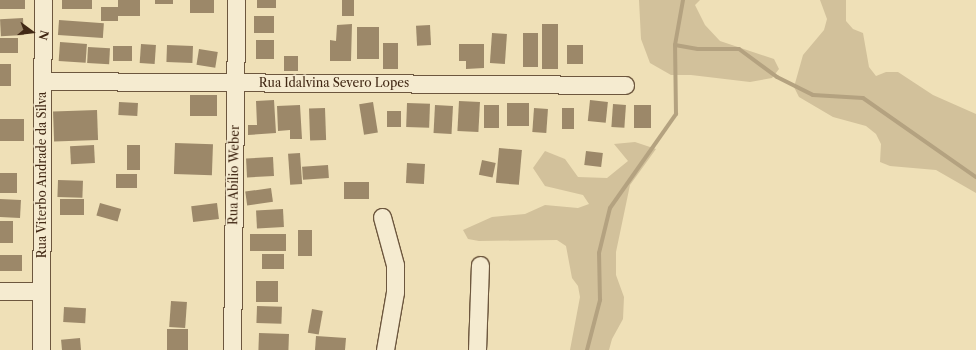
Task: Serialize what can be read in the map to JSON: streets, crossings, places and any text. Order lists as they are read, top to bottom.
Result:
{
  "streets": {
    "street": ["Rua Idalvina Severo Lopes", "Rua Viterbo Andrade da Silva", "Rua Abílio Weber"]
  },
  "crossings": [
    ["Rua Idalvina Severo Lopes", "Rua Viterbo Andrade da Silva"],
    ["Rua Idalvina Severo Lopes", "Rua Abílio Weber"]
  ],
  "north": "right"
}
